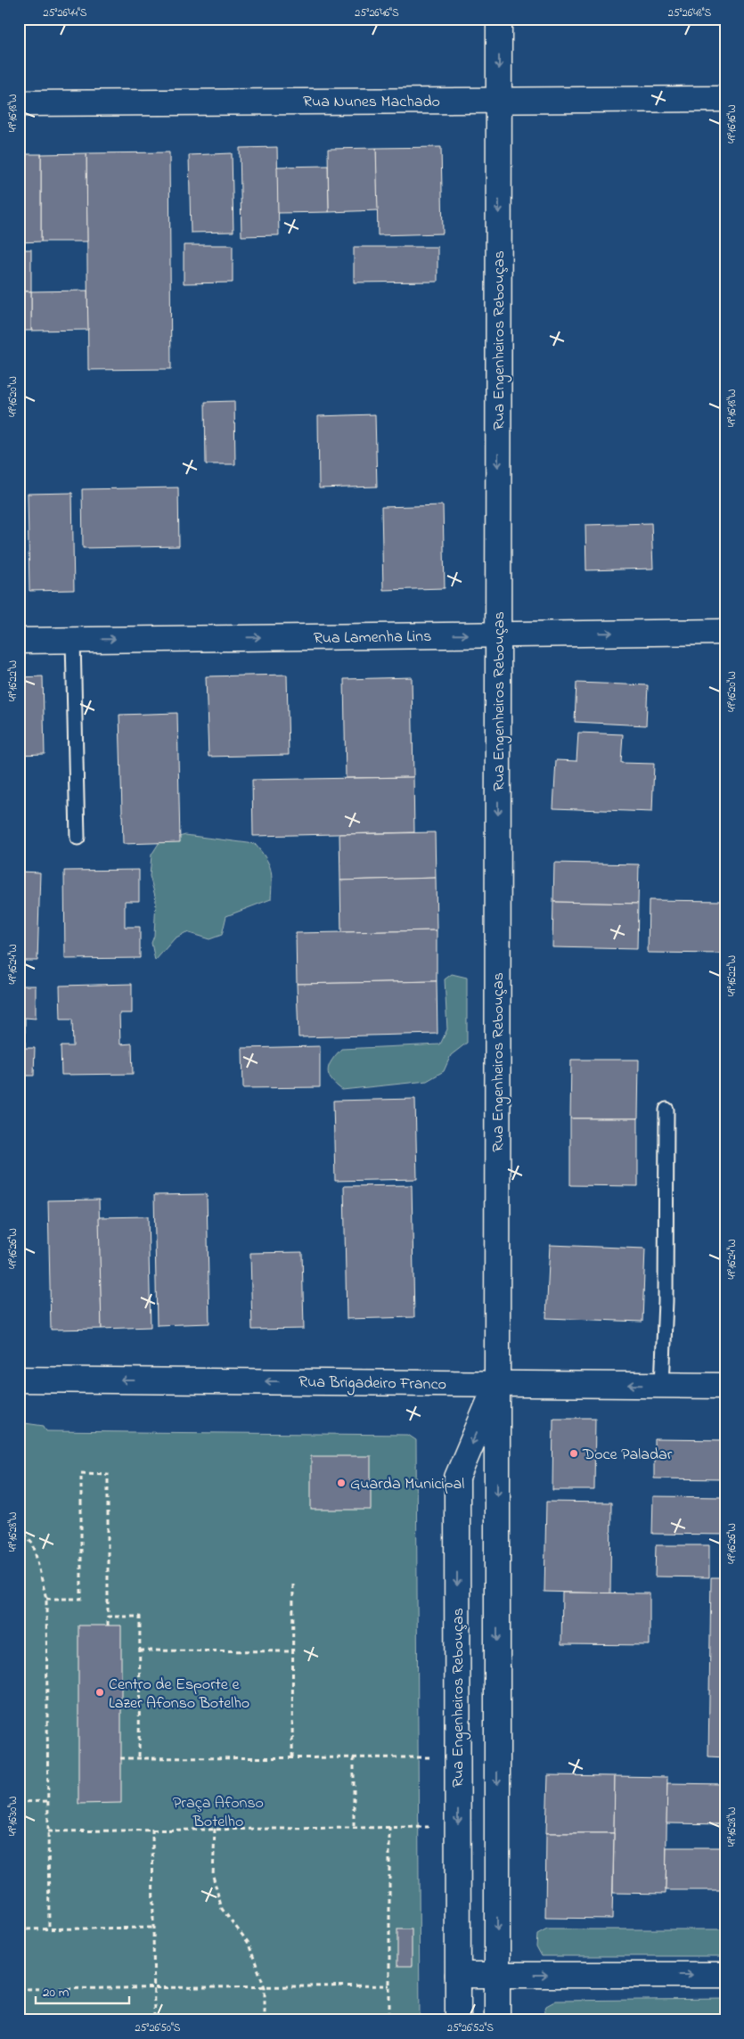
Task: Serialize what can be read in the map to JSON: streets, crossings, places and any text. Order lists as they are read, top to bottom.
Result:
{
  "streets": {
    "main road": [
      "Rua Nunes Machado",
      "Rua Engenheiros Rebouças",
      "Rua Lamenha Lins",
      "Rua Brigadeiro Franco"
    ]
  },
  "crossings": [
    ["Rua Nunes Machado", "Rua Engenheiros Rebouças"],
    ["Rua Engenheiros Rebouças", "Rua Lamenha Lins"],
    ["Rua Engenheiros Rebouças", "Rua Brigadeiro Franco"]
  ],
  "one_way": ["Rua Engenheiros Rebouças", "Rua Lamenha Lins", "Rua Brigadeiro Franco"],
  "parks": ["Praça Afonso Botelho"],
  "places": ["Doce Paladar", "Guarda Municipal", "Centro de Esporte e Lazer Afonso Botelho"],
  "scale_bar": "20 m",
  "coordinates": [
    "25°26'44\"S",
    "25°26'46\"S",
    "25°26'48\"S",
    "49°16'18\"W",
    "49°16'16\"W",
    "49°16'20\"W",
    "49°16'22\"W",
    "49°16'24\"W",
    "49°16'26\"W",
    "49°16'28\"W",
    "49°16'30\"W",
    "25°26'50\"S",
    "25°26'52\"S"
  ]
}
